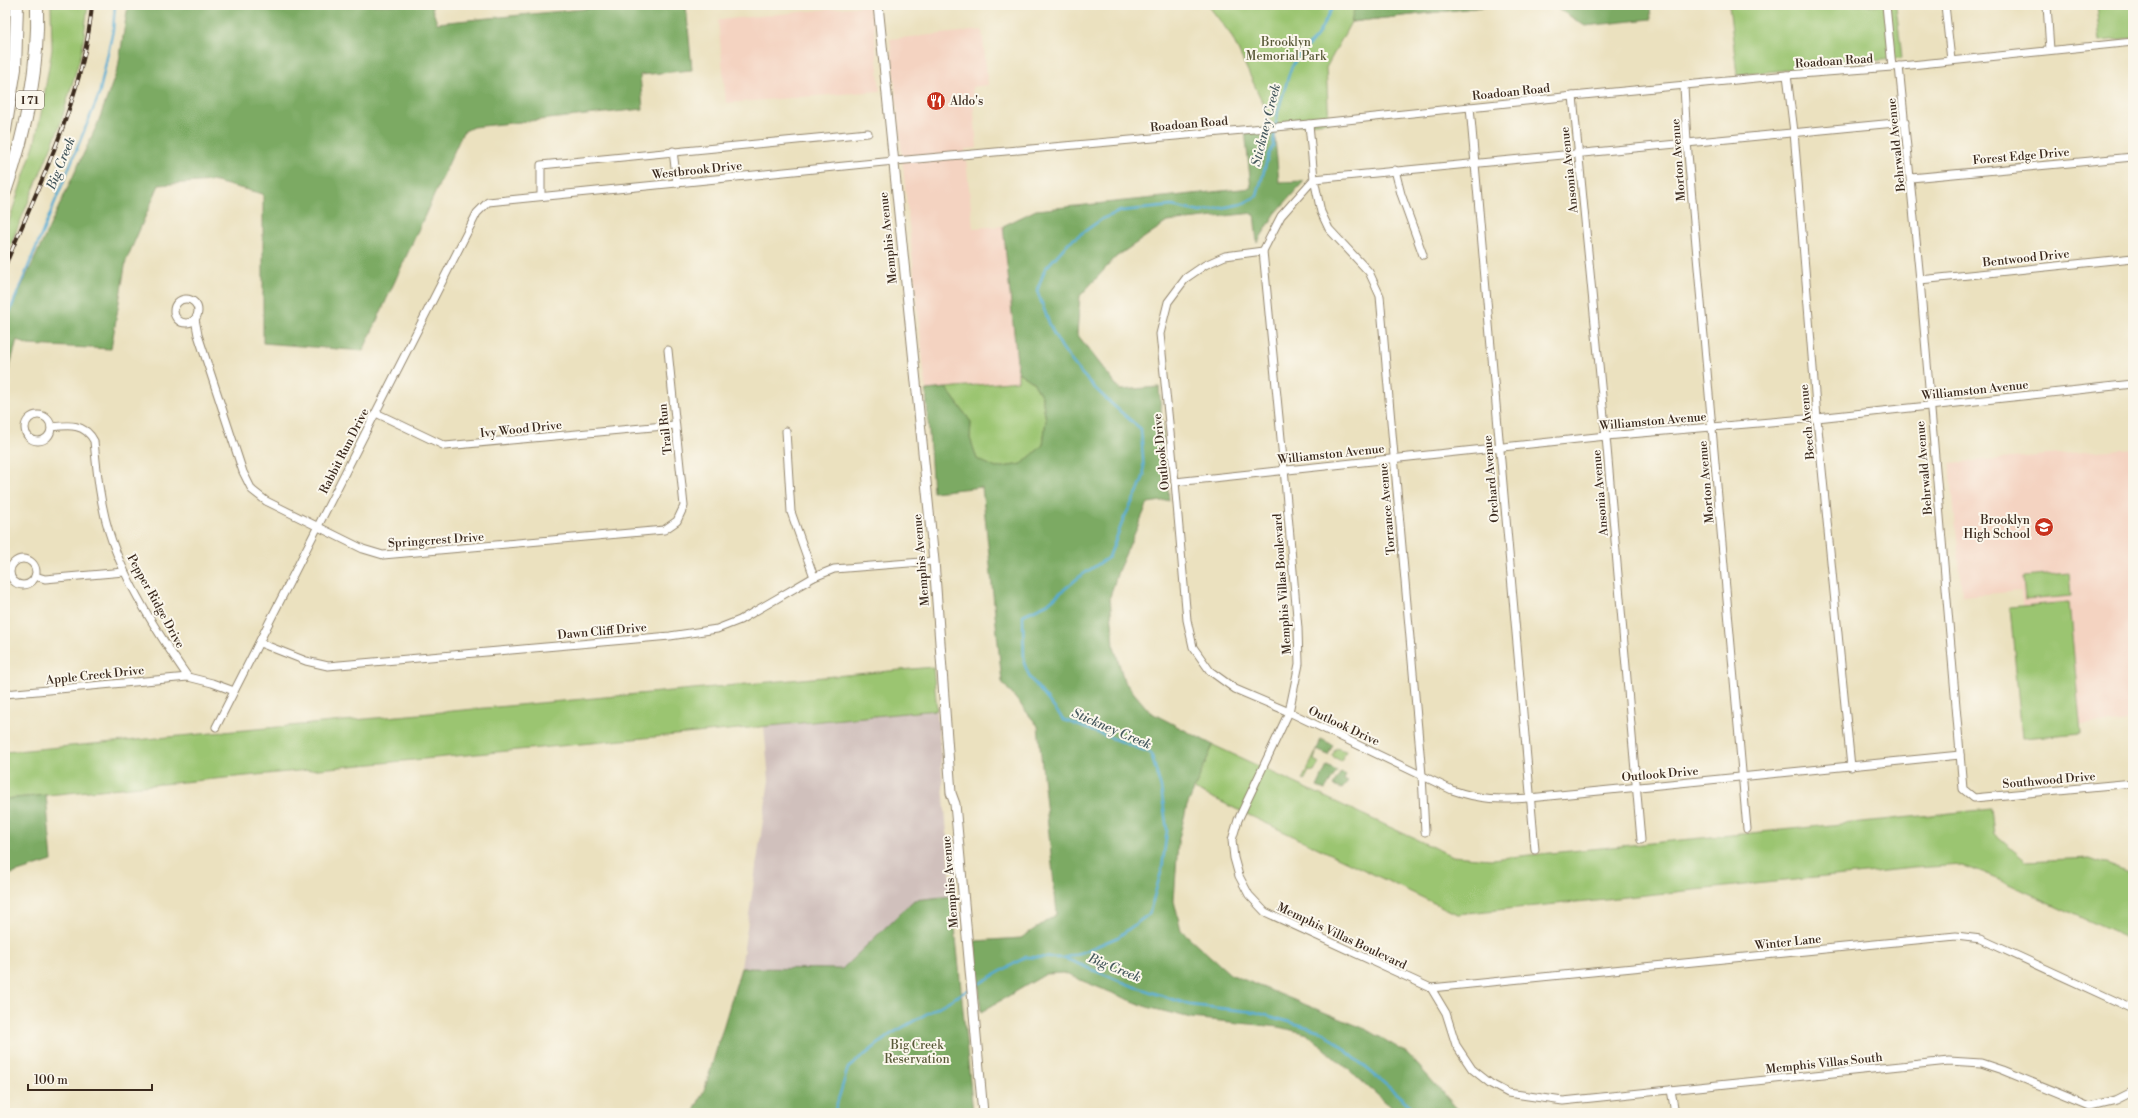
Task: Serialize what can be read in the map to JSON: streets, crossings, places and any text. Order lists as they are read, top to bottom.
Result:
{
  "streets": {
    "highway": ["I 71"],
    "main road": ["Memphis Avenue"],
    "street": [
      "Roadoan Road",
      "Behrwald Avenue",
      "Forest Edge Drive",
      "Morton Avenue",
      "Westbrook Drive",
      "Ansonia Avenue",
      "Bentwood Drive",
      "Williamston Avenue",
      "Beech Avenue",
      "Ivy Wood Drive",
      "Trail Run",
      "Rabbit Run Drive",
      "Outlook Drive",
      "Orchard Avenue",
      "Torrance Avenue",
      "Springcrest Drive",
      "Memphis Villas Boulevard",
      "Pepper Ridge Drive",
      "Dawn Cliff Drive",
      "Apple Creek Drive",
      "Southwood Drive",
      "Winter Lane",
      "Memphis Villas South"
    ]
  },
  "crossings": [
    ["Roadoan Road", "Behrwald Avenue"],
    ["Roadoan Road", "Morton Avenue"],
    ["Roadoan Road", "Westbrook Drive"],
    ["Roadoan Road", "Ansonia Avenue"],
    ["Roadoan Road", "Memphis Avenue"],
    ["Roadoan Road", "Beech Avenue"],
    ["Roadoan Road", "Orchard Avenue"],
    ["Behrwald Avenue", "Forest Edge Drive"],
    ["Behrwald Avenue", "Bentwood Drive"],
    ["Behrwald Avenue", "Williamston Avenue"],
    ["Behrwald Avenue", "Outlook Drive"],
    ["Behrwald Avenue", "Southwood Drive"],
    ["Morton Avenue", "Williamston Avenue"],
    ["Morton Avenue", "Outlook Drive"],
    ["Westbrook Drive", "Memphis Avenue"],
    ["Westbrook Drive", "Rabbit Run Drive"],
    ["Ansonia Avenue", "Williamston Avenue"],
    ["Ansonia Avenue", "Outlook Drive"],
    ["Memphis Avenue", "Dawn Cliff Drive"],
    ["Williamston Avenue", "Beech Avenue"],
    ["Williamston Avenue", "Outlook Drive"],
    ["Williamston Avenue", "Orchard Avenue"],
    ["Williamston Avenue", "Torrance Avenue"],
    ["Williamston Avenue", "Memphis Villas Boulevard"],
    ["Beech Avenue", "Outlook Drive"],
    ["Ivy Wood Drive", "Trail Run"],
    ["Ivy Wood Drive", "Rabbit Run Drive"],
    ["Trail Run", "Springcrest Drive"],
    ["Rabbit Run Drive", "Springcrest Drive"],
    ["Rabbit Run Drive", "Dawn Cliff Drive"],
    ["Outlook Drive", "Orchard Avenue"],
    ["Outlook Drive", "Torrance Avenue"],
    ["Outlook Drive", "Memphis Villas Boulevard"],
    ["Memphis Villas Boulevard", "Winter Lane"],
    ["Memphis Villas Boulevard", "Memphis Villas South"],
    ["Pepper Ridge Drive", "Apple Creek Drive"],
    ["Winter Lane", "Memphis Villas South"]
  ],
  "water": ["Stickney Creek", "Big Creek"],
  "parks": ["Brooklyn Memorial Park", "Big Creek Reservation"],
  "places": {
    "restaurant": ["Aldo's"],
    "school or university": ["Brooklyn High School"]
  },
  "scale_bar": "100 m"
}
